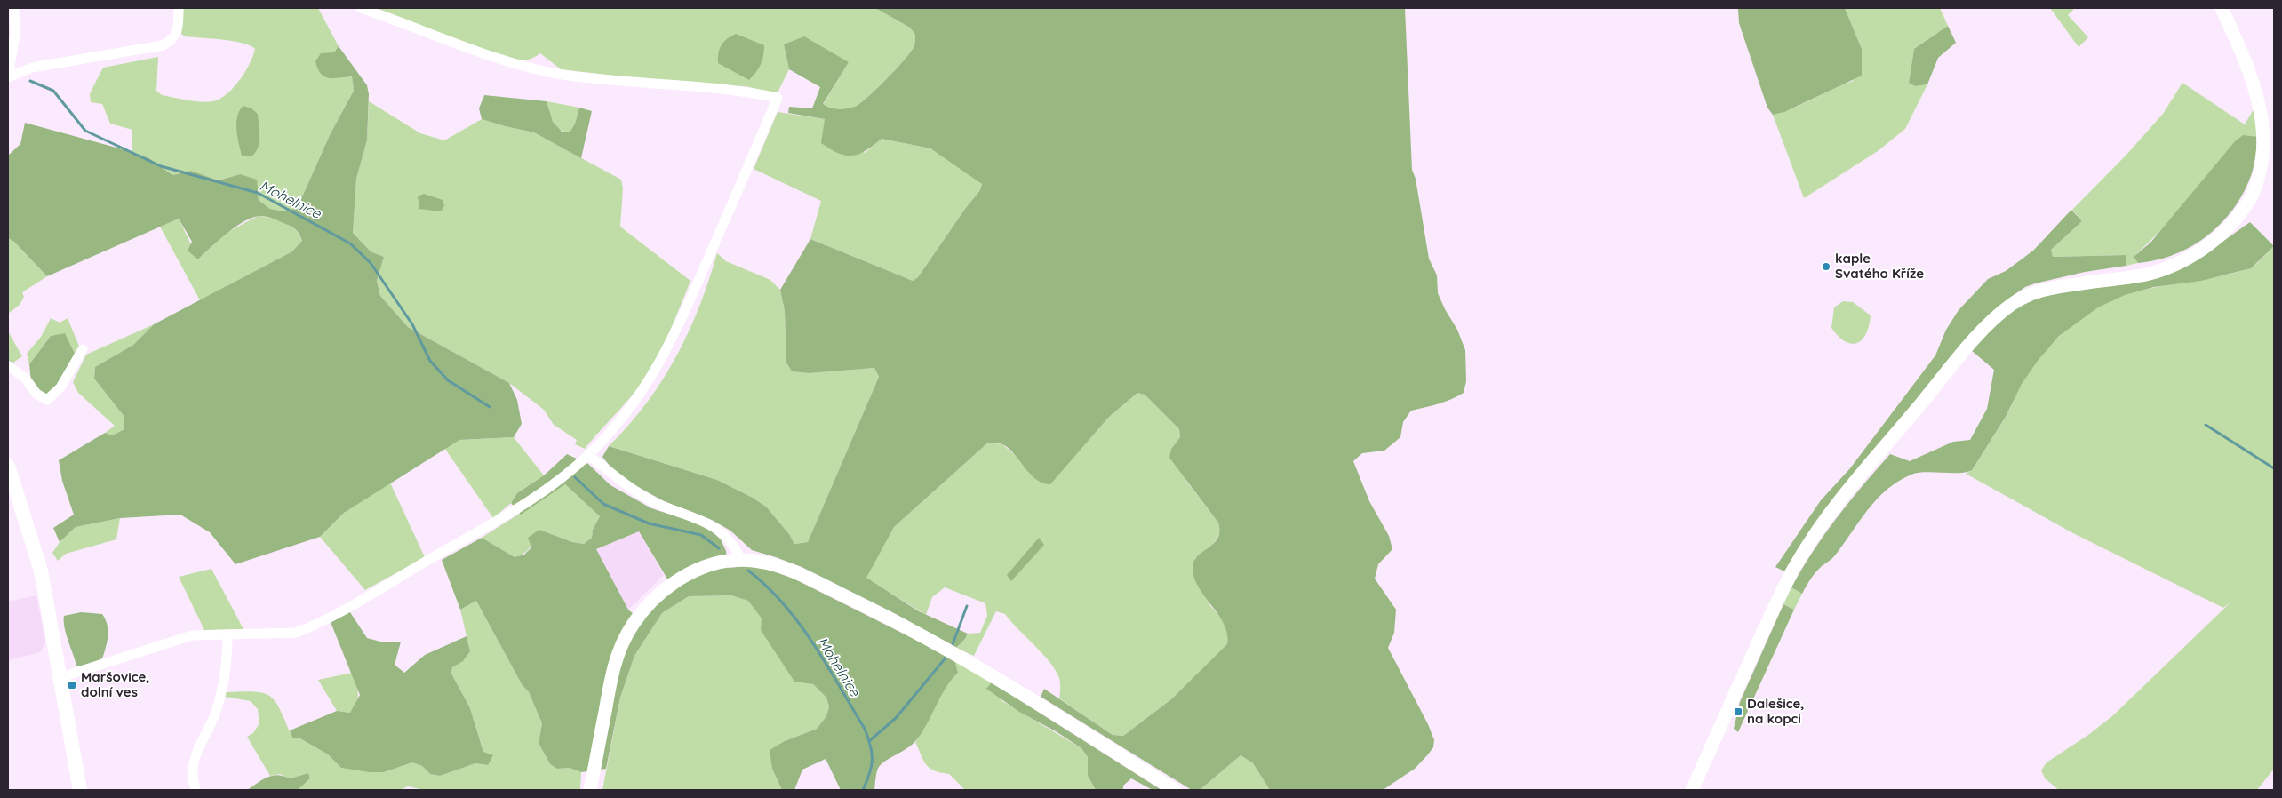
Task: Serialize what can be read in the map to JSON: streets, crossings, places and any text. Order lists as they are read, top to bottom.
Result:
{
  "water": ["Mohelnice"],
  "places": {
    "other": ["kaple Svatého Kříže"],
    "transit": ["Maršovice, dolní ves", "Dalešice, na kopci"]
  }
}
